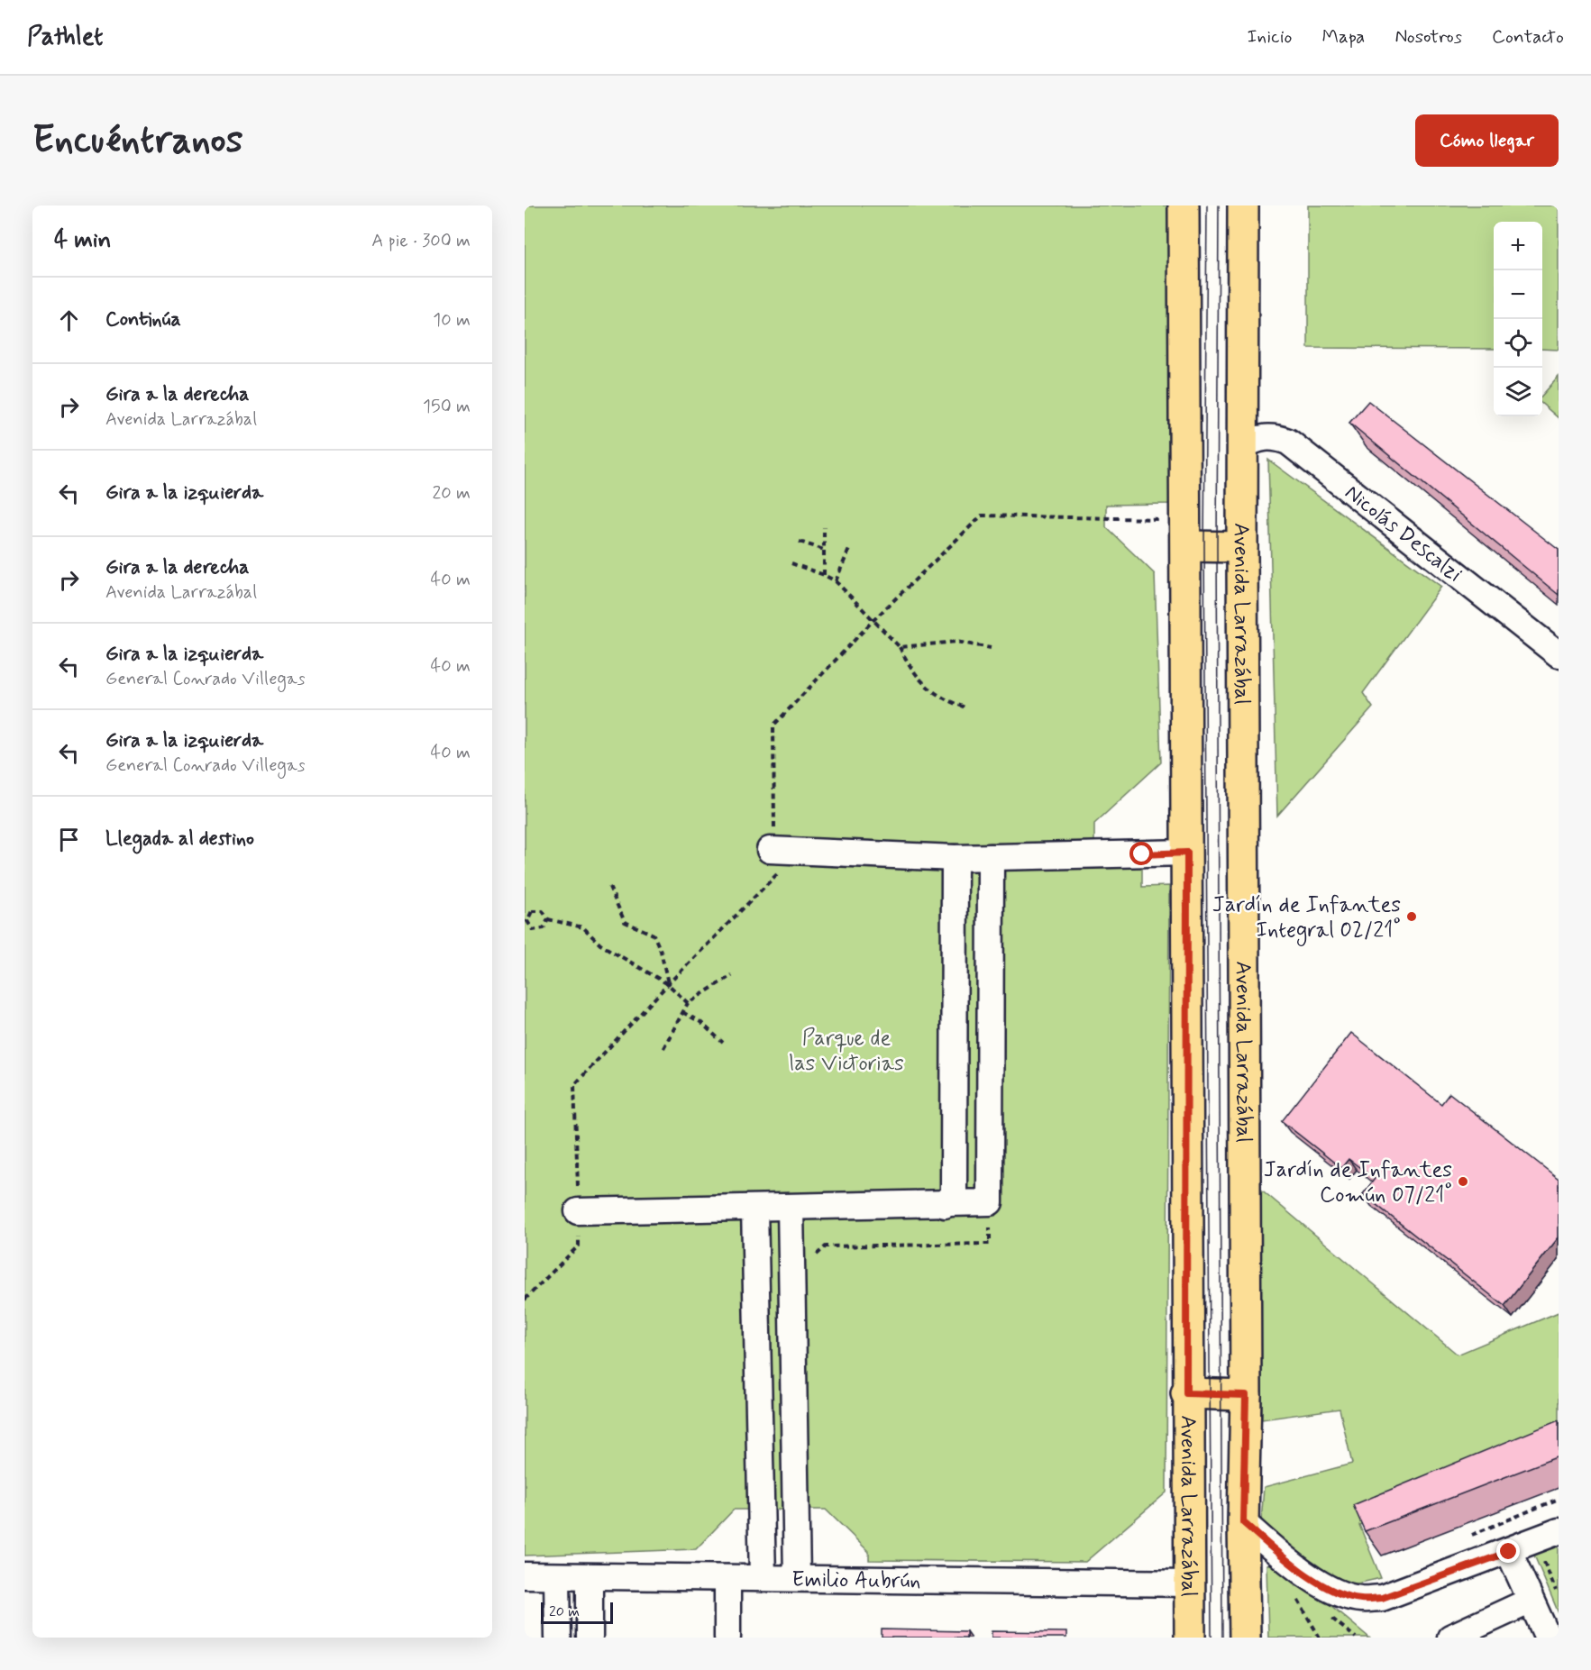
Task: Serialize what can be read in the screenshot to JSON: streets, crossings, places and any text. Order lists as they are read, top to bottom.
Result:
{
  "streets": {
    "main road": ["Avenida Larrazábal"],
    "street": ["Nicolás Descalzi", "Emilio Aubrún"]
  },
  "crossings": [
    ["Nicolás Descalzi", "Avenida Larrazábal"],
    ["Avenida Larrazábal", "Emilio Aubrún"]
  ],
  "parks": ["Parque de las Victorias"],
  "places": ["Jardín de Infantes Integral 02/21°", "Jardín de Infantes Común 07/21°"],
  "scale_bar": "20 m",
  "page": {
    "header": "Pathlet",
    "nav": [
      "Inicio",
      "Mapa",
      "Nosotros",
      "Contacto"
    ],
    "buttons": "Cómo llegar",
    "title": "Encuéntranos",
    "heading": ["4 min", "A pie · 300 m"],
    "map_buttons": ["+", "−"],
    "list": [
      ["Continúa", "10 m"],
      ["Gira a la derecha", "Avenida Larrazábal", "150 m"],
      ["Gira a la izquierda", "20 m"],
      ["Gira a la derecha", "Avenida Larrazábal", "40 m"],
      ["Gira a la izquierda", "General Conrado Villegas", "40 m"],
      ["Gira a la izquierda", "General Conrado Villegas", "40 m"],
      "Llegada al destino"
    ],
    "scale": "20 m"
  }
}
